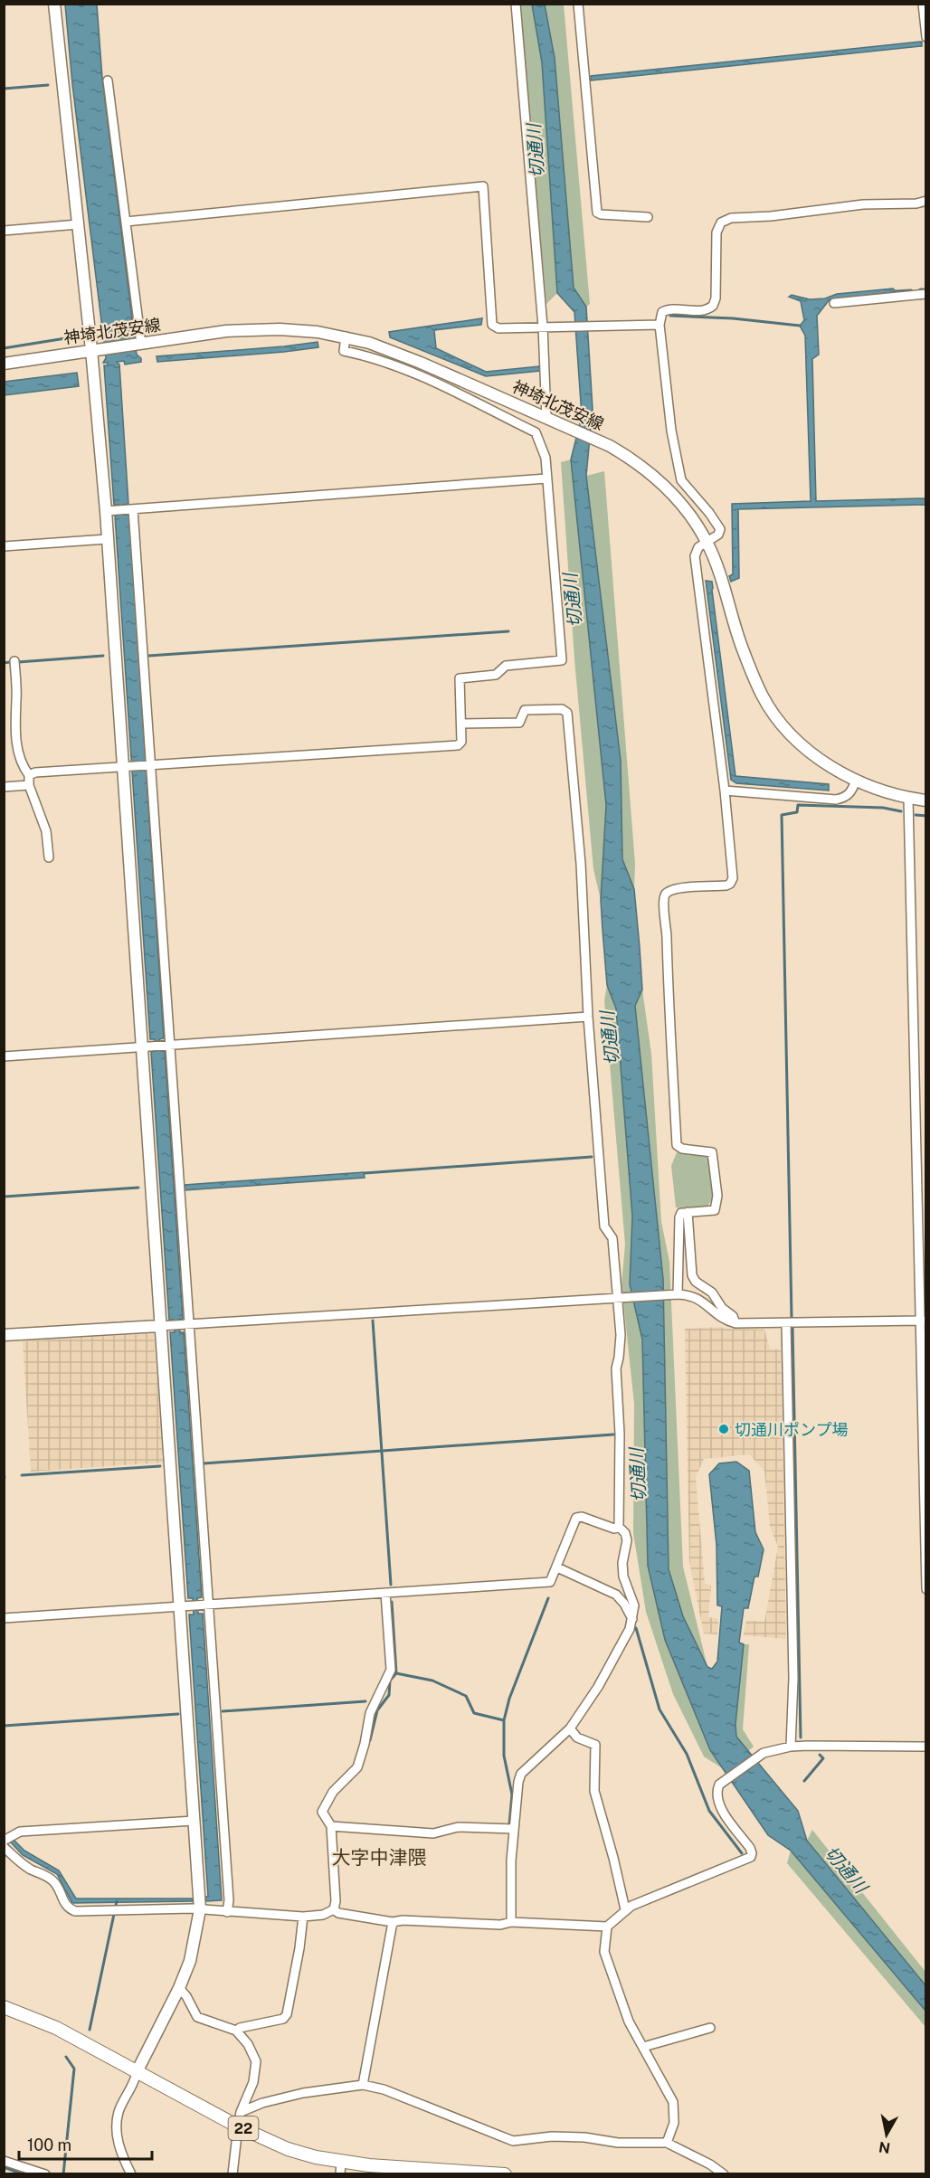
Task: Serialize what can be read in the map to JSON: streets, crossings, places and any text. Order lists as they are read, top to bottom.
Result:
{
  "streets": {
    "main road": ["22"],
    "street": ["神埼北茂安線"]
  },
  "districts": ["大字中津隈"],
  "water": ["切通川"],
  "places": ["切通川ポンプ場"],
  "scale_bar": "100 m",
  "north": "bottom"
}
